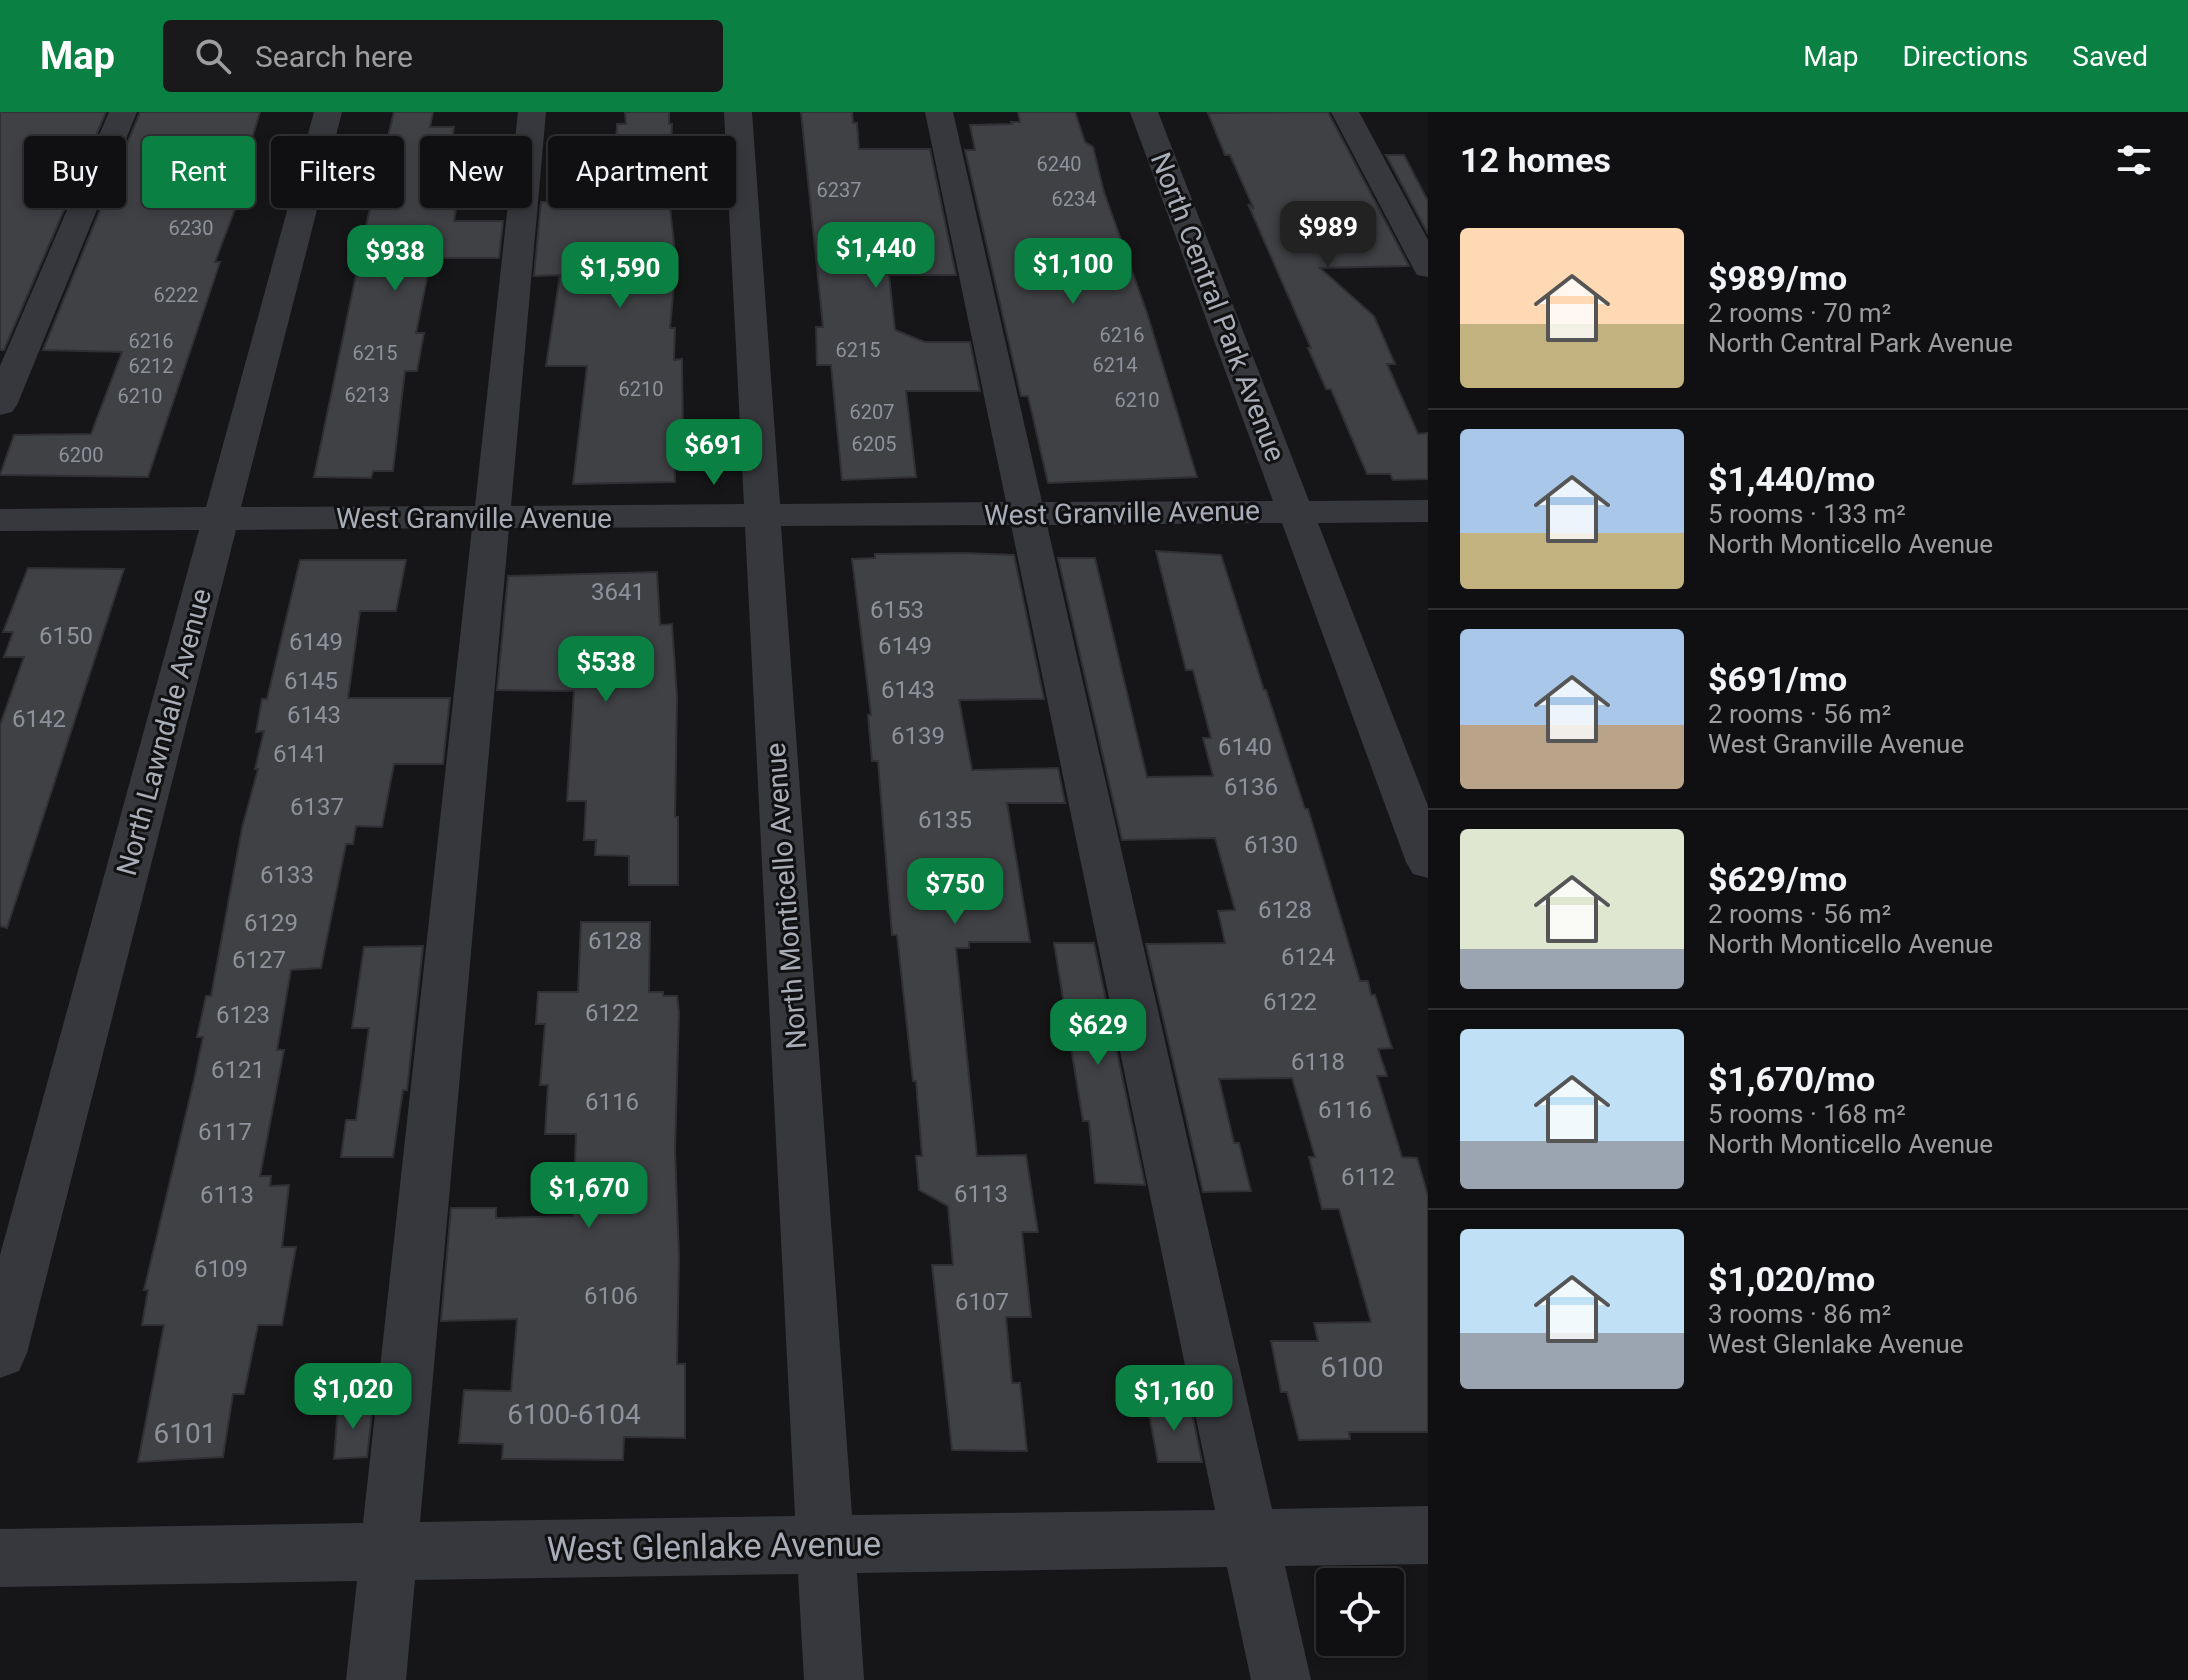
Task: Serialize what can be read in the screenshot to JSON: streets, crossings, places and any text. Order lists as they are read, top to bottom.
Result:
{
  "streets": {
    "street": [
      "North Central Park Avenue",
      "West Granville Avenue",
      "North Lawndale Avenue",
      "North Monticello Avenue",
      "West Glenlake Avenue"
    ]
  },
  "crossings": [
    ["North Central Park Avenue", "West Granville Avenue"],
    ["West Granville Avenue", "North Lawndale Avenue"],
    ["West Granville Avenue", "North Monticello Avenue"],
    ["North Monticello Avenue", "West Glenlake Avenue"]
  ],
  "house_numbers": [
    "6240",
    "6237",
    "6234",
    "6230",
    "6222",
    "6216",
    "6216",
    "6215",
    "6215",
    "6214",
    "6212",
    "6210",
    "6213",
    "6210",
    "6210",
    "6207",
    "6205",
    "6200",
    "3641",
    "6153",
    "6150",
    "6149",
    "6149",
    "6145",
    "6143",
    "6143",
    "6142",
    "6139",
    "6140",
    "6141",
    "6136",
    "6137",
    "6135",
    "6130",
    "6133",
    "6128",
    "6129",
    "6128",
    "6124",
    "6127",
    "6122",
    "6122",
    "6123",
    "6118",
    "6121",
    "6116",
    "6116",
    "6117",
    "6112",
    "6113",
    "6113",
    "6109",
    "6106",
    "6107",
    "6100",
    "6100-6104",
    "6101"
  ],
  "page": {
    "header": "Map",
    "search": "Search here",
    "nav": ["Map", "Directions", "Saved"],
    "heading": "12 homes",
    "chip": [
      "Buy",
      "Rent",
      "Filters",
      "New",
      "Apartment"
    ],
    "price": [
      "$989",
      "$1,440",
      "$938",
      "$1,100",
      "$1,590",
      "$691",
      "$538",
      "$750",
      "$629",
      "$1,670",
      "$1,020",
      "$1,160"
    ],
    "list": [
      {
        "name": "$989/mo",
        "note": "2 rooms · 70 m² · North Central Park Avenue"
      },
      {
        "name": "$1,440/mo",
        "note": "5 rooms · 133 m² · North Monticello Avenue"
      },
      {
        "name": "$691/mo",
        "note": "2 rooms · 56 m² · West Granville Avenue"
      },
      {
        "name": "$629/mo",
        "note": "2 rooms · 56 m² · North Monticello Avenue"
      },
      {
        "name": "$1,670/mo",
        "note": "5 rooms · 168 m² · North Monticello Avenue"
      },
      {
        "name": "$1,020/mo",
        "note": "3 rooms · 86 m² · West Glenlake Avenue"
      }
    ]
  }
}
